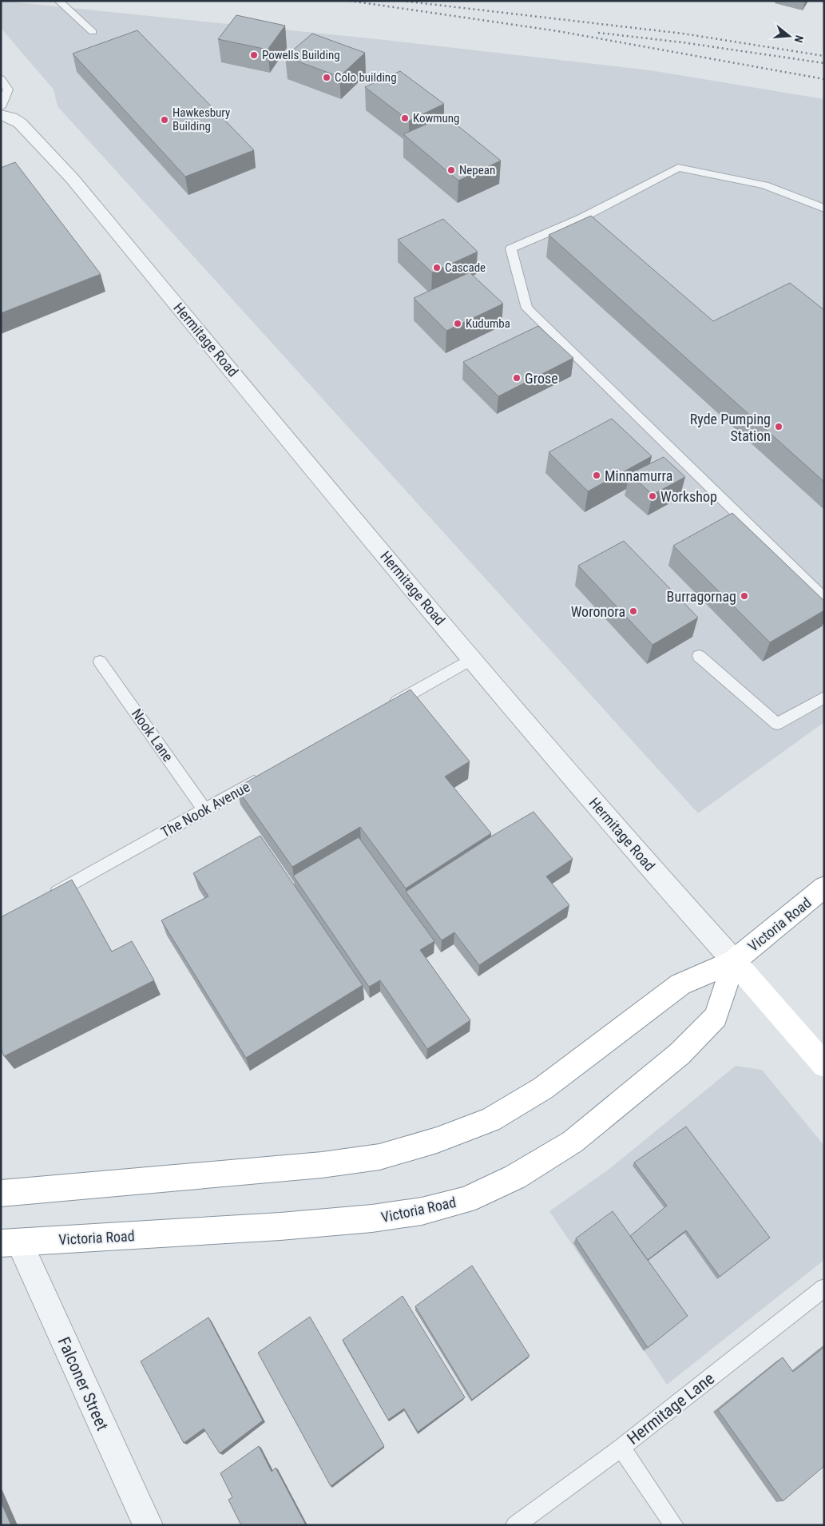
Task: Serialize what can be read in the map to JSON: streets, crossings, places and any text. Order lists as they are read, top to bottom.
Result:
{
  "streets": {
    "main road": ["Hermitage Road", "Victoria Road"],
    "street": ["Falconer Street"],
    "lane": ["Nook Lane", "The Nook Avenue", "Hermitage Lane"]
  },
  "crossings": [
    ["Hermitage Road", "Victoria Road"],
    ["Nook Lane", "The Nook Avenue"],
    ["Victoria Road", "Falconer Street"]
  ],
  "places": [
    "Powells Building",
    "Colo building",
    "Kowmung",
    "Hawkesbury Building",
    "Nepean",
    "Cascade",
    "Kudumba",
    "Grose",
    "Ryde Pumping Station",
    "Minnamurra",
    "Workshop",
    "Burragornag",
    "Woronora"
  ],
  "north": "right"
}
